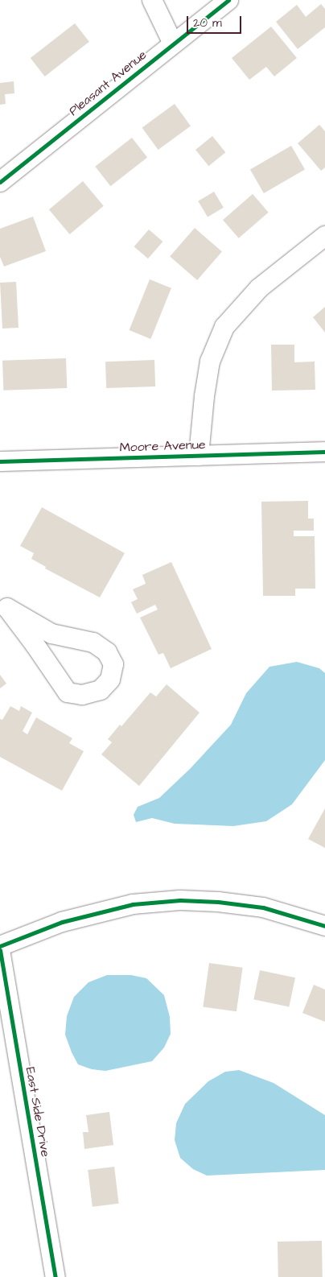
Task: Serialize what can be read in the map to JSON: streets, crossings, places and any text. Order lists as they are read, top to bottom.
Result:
{
  "streets": {
    "street": ["Pleasant Avenue", "Moore Avenue", "East Side Drive"]
  },
  "scale_bar": "20 m"
}
